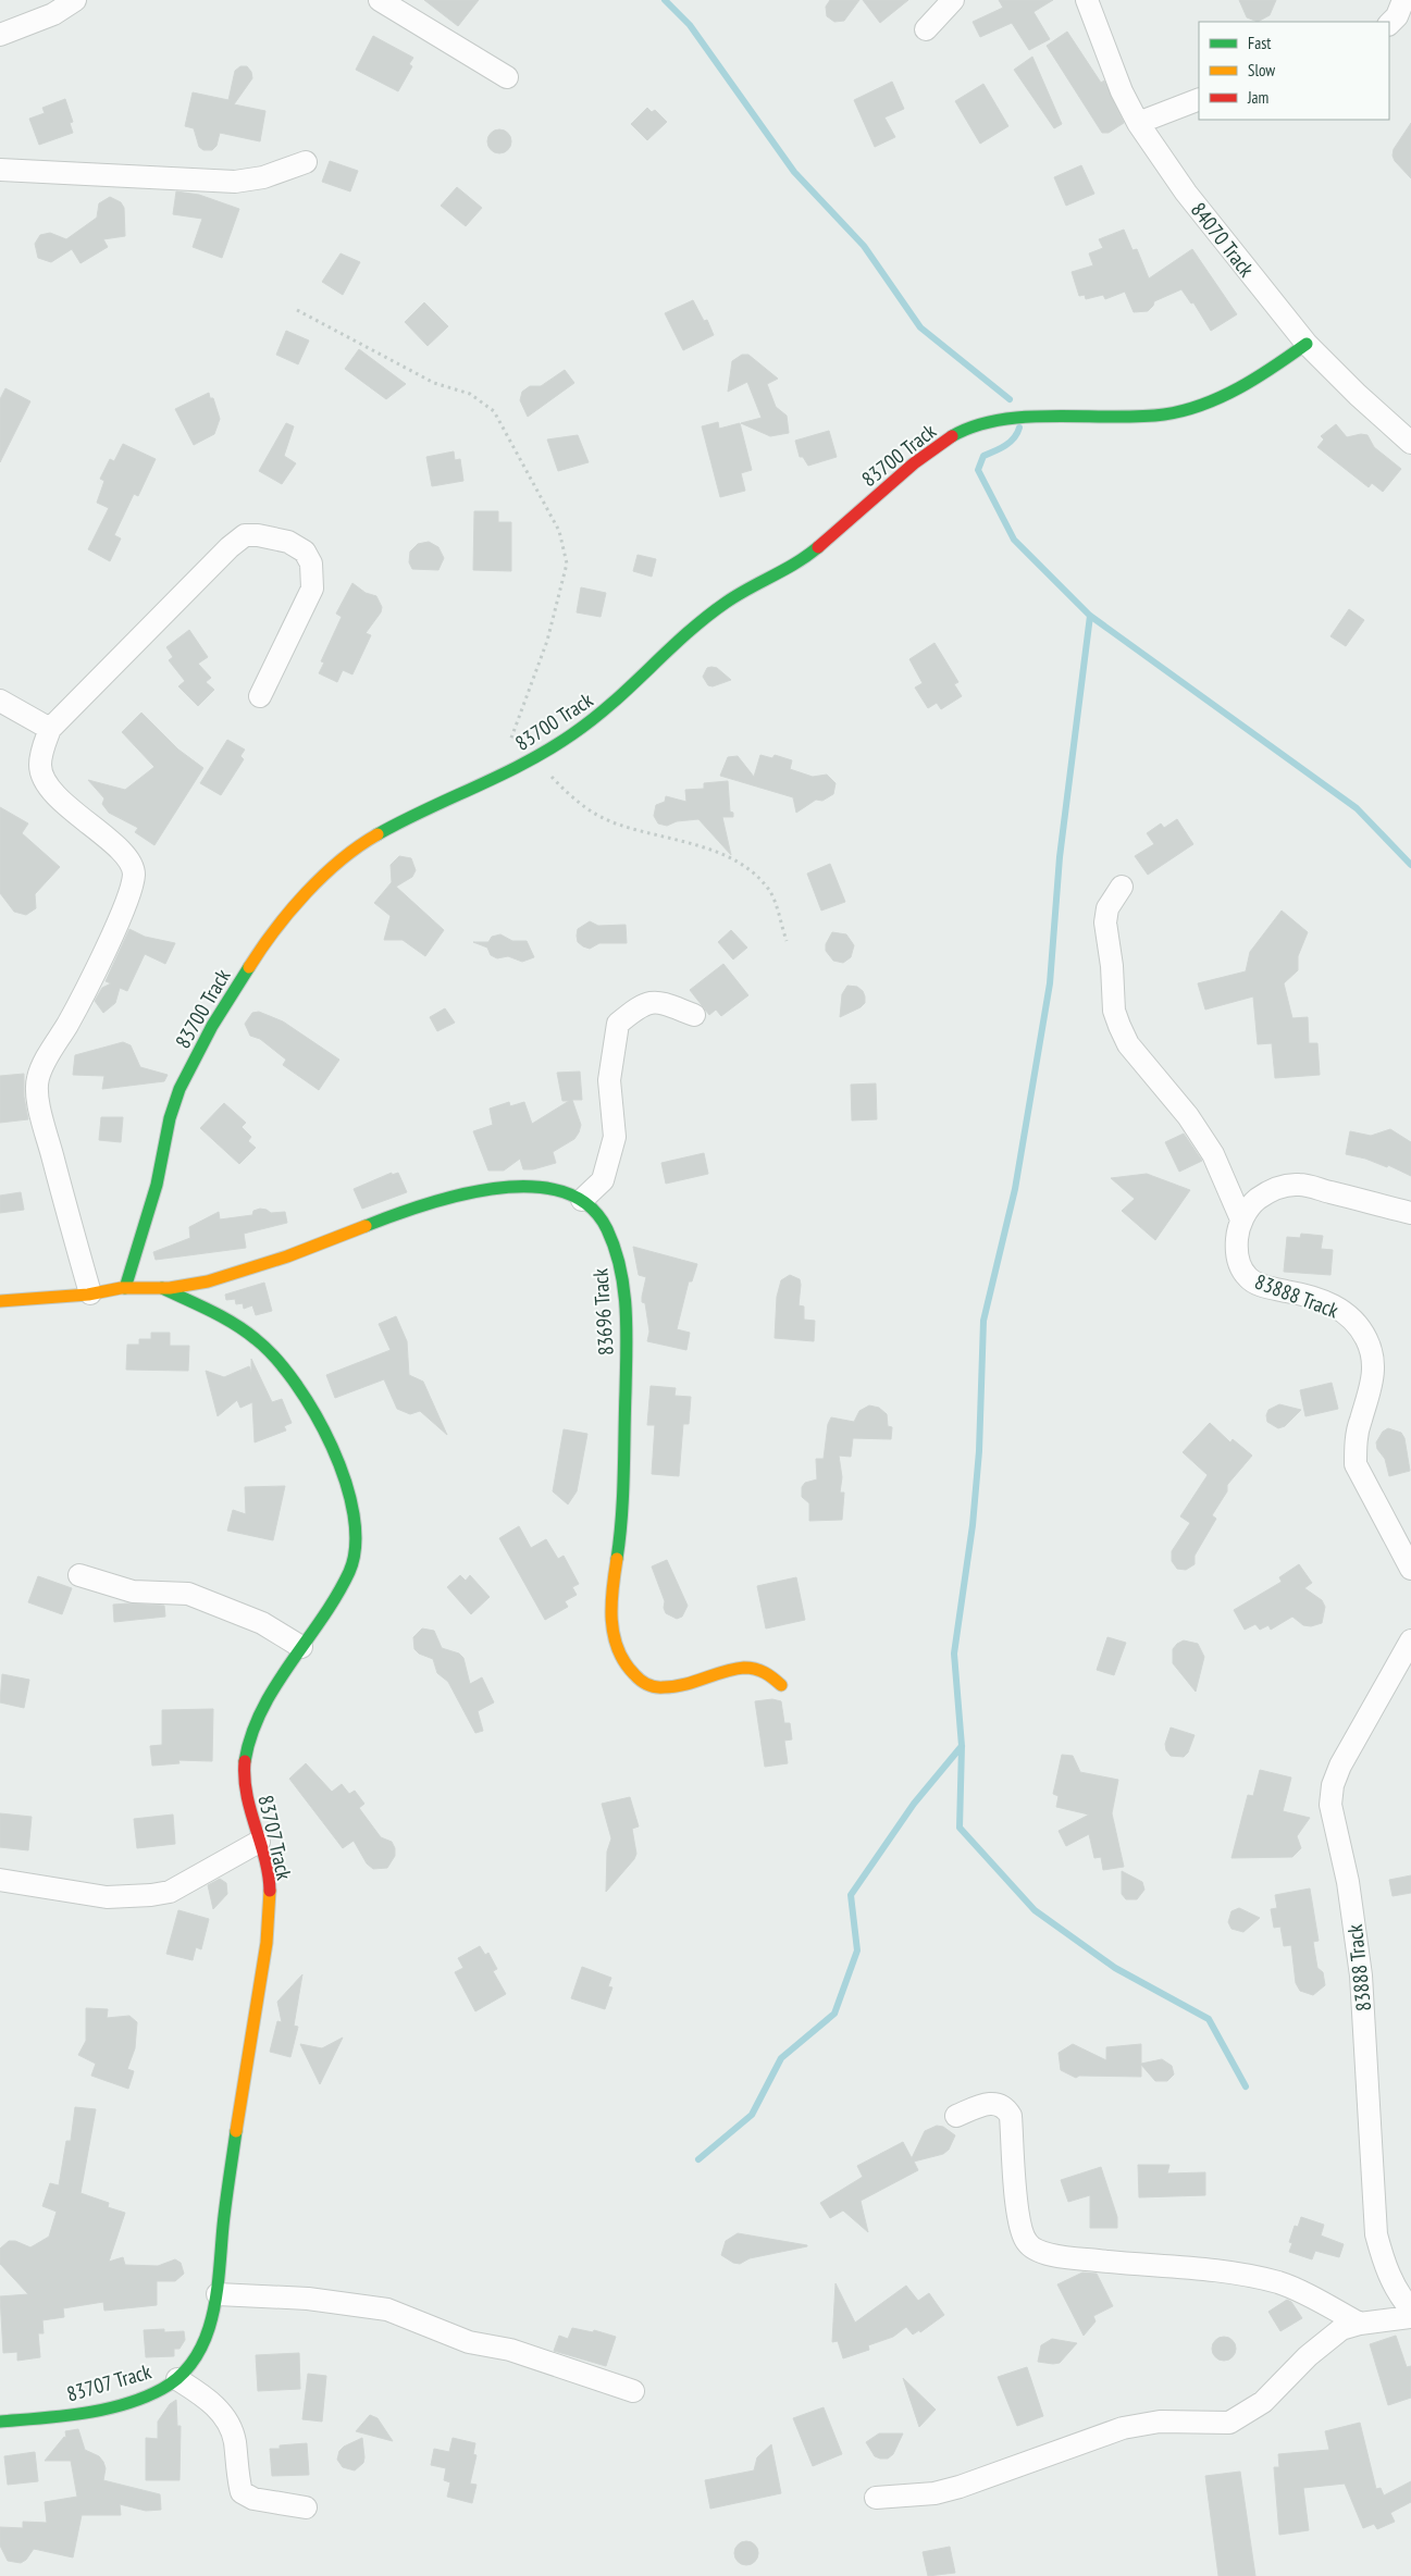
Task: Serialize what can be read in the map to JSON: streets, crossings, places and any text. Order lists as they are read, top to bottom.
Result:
{
  "streets": {
    "street": [
      "84070 Track",
      "83700 Track",
      "83888 Track",
      "83696 Track",
      "83707 Track"
    ]
  },
  "crossings": [
    ["84070 Track", "83700 Track"],
    ["83700 Track", "83696 Track"],
    ["83696 Track", "83707 Track"]
  ],
  "legend": ["Fast", "Slow", "Jam"]
}
